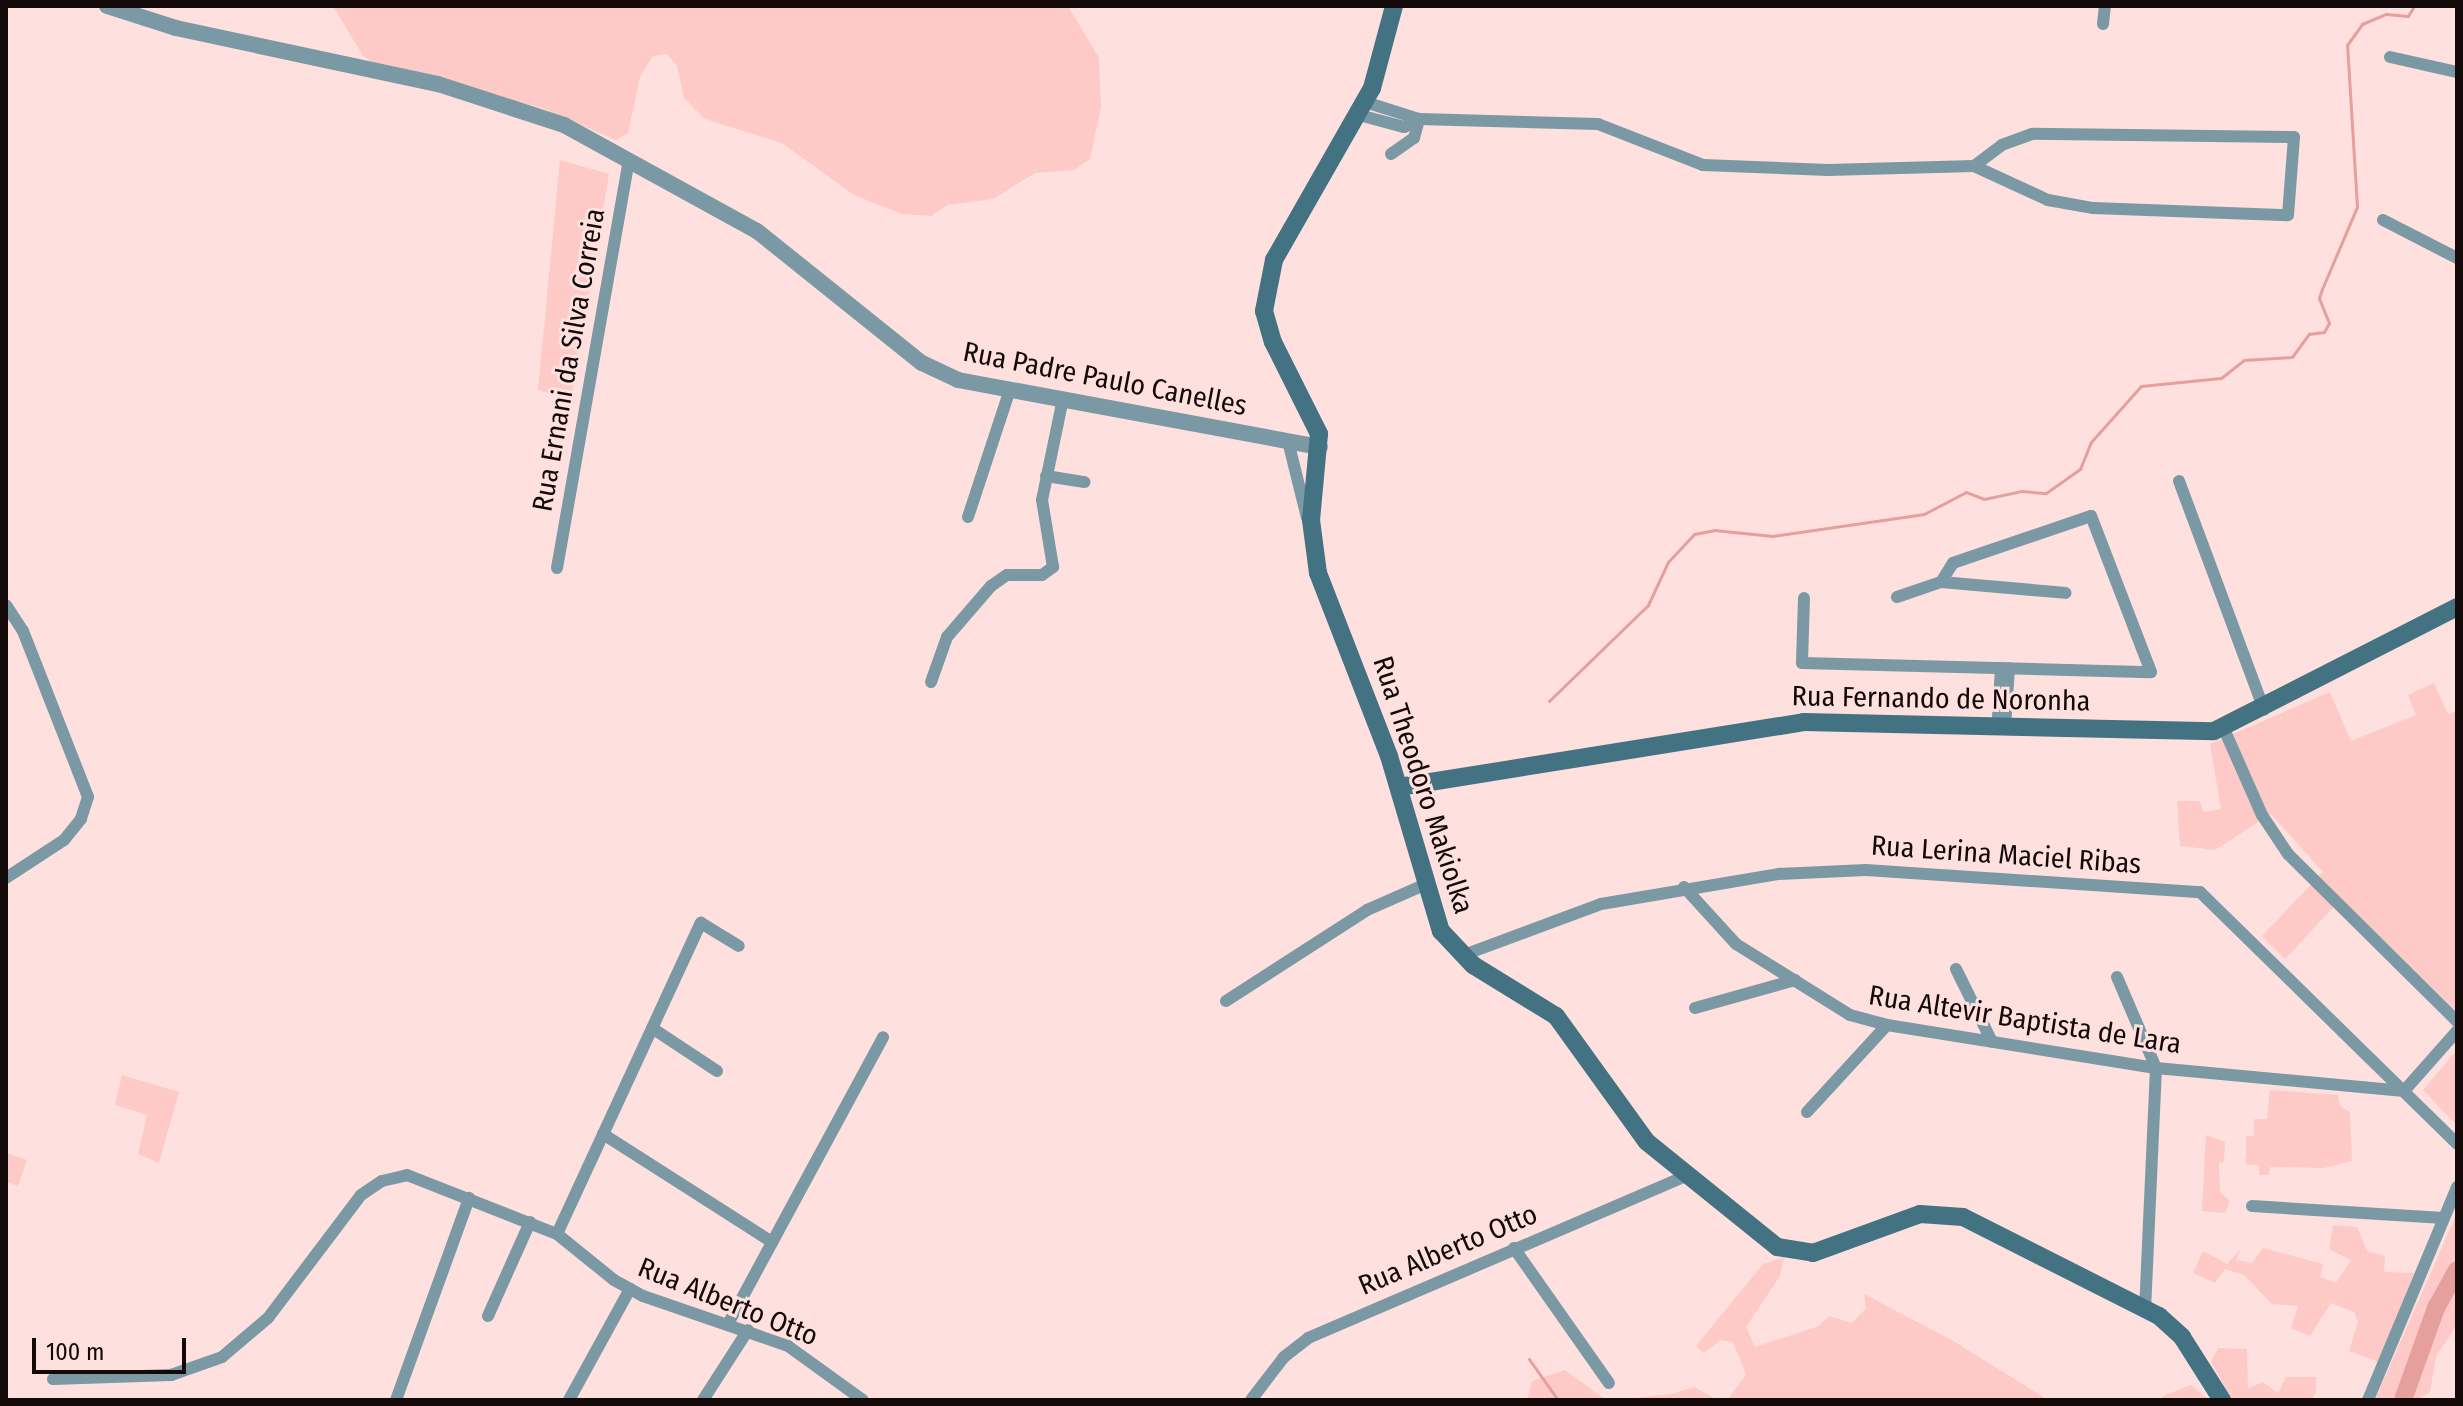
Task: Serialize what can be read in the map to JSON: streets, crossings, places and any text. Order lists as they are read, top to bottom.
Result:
{
  "streets": {
    "main road": ["Rua Fernando de Noronha", "Rua Theodoro Makiolka"],
    "street": [
      "Rua Ernani da Silva Correia",
      "Rua Padre Paulo Canelles",
      "Rua Lerina Maciel Ribas",
      "Rua Altevir Baptista de Lara",
      "Rua Alberto Otto"
    ]
  },
  "crossings": [
    ["Rua Ernani da Silva Correia", "Rua Padre Paulo Canelles"],
    ["Rua Padre Paulo Canelles", "Rua Theodoro Makiolka"],
    ["Rua Fernando de Noronha", "Rua Theodoro Makiolka"],
    ["Rua Theodoro Makiolka", "Rua Lerina Maciel Ribas"],
    ["Rua Theodoro Makiolka", "Rua Alberto Otto"],
    ["Rua Lerina Maciel Ribas", "Rua Altevir Baptista de Lara"]
  ],
  "scale_bar": "100 m"
}
